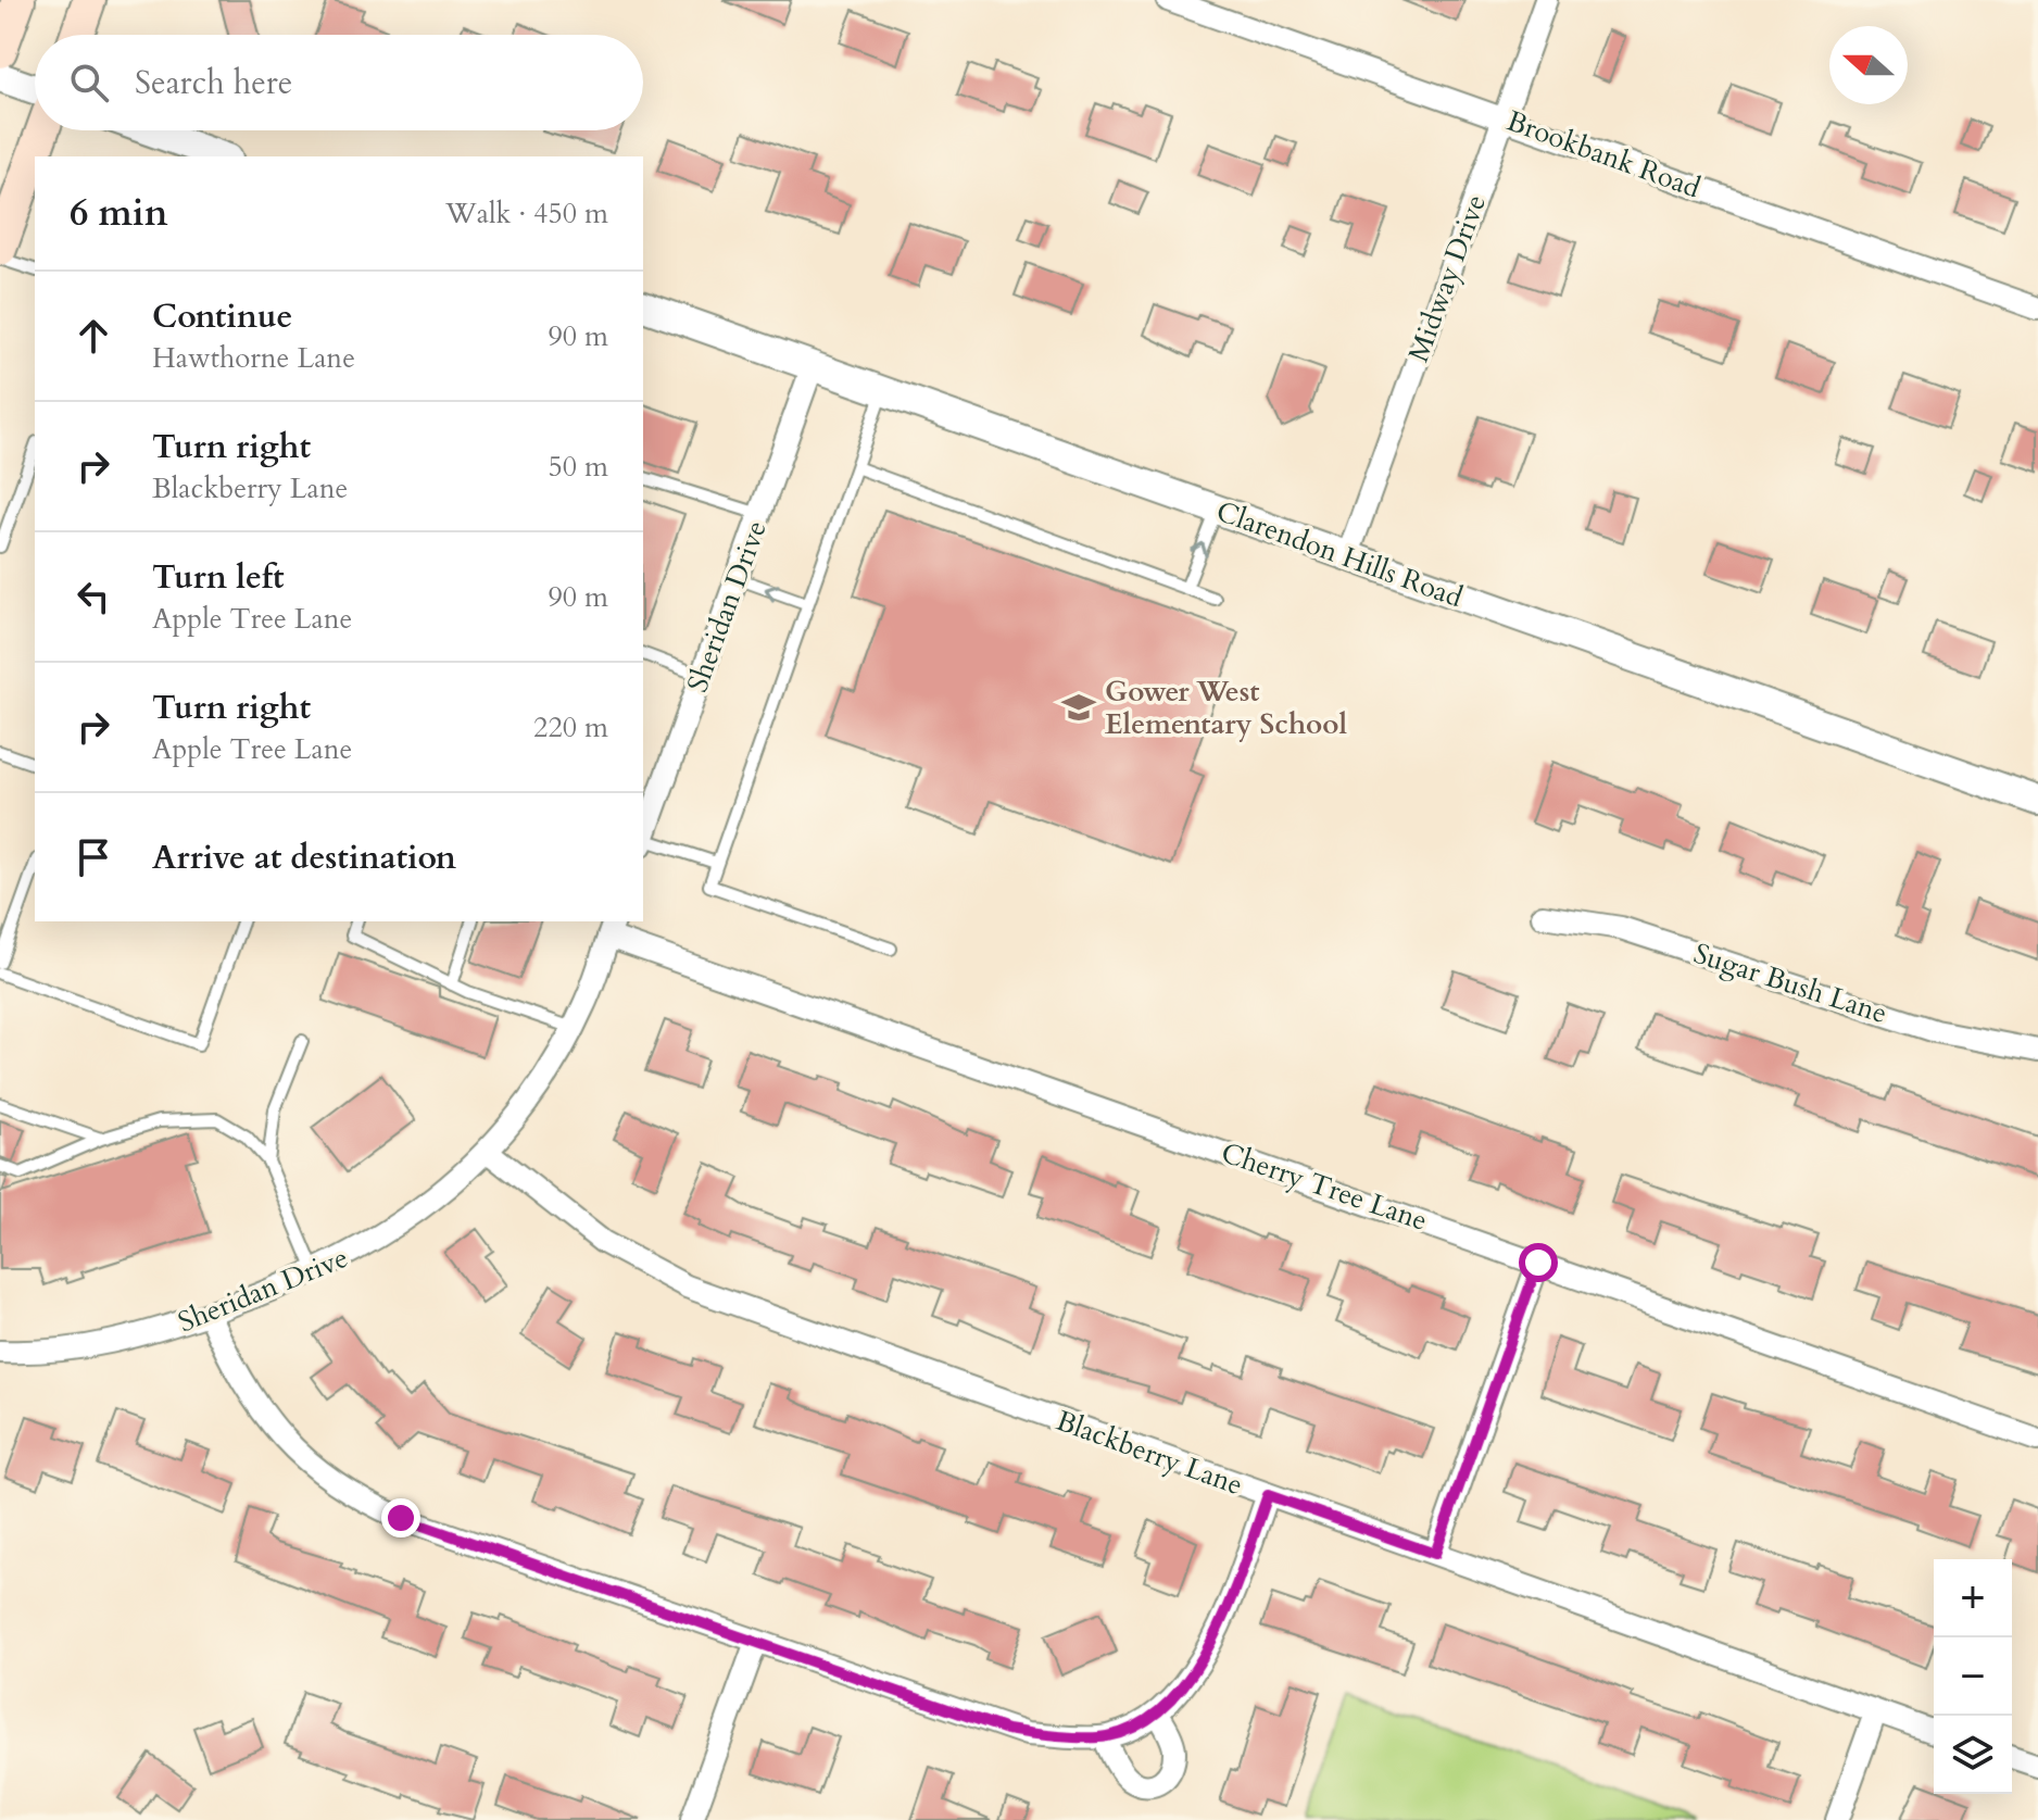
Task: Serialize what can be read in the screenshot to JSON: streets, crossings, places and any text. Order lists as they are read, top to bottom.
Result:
{
  "streets": {
    "street": [
      "Brookbank Road",
      "Midway Drive",
      "Clarendon Hills Road",
      "Sheridan Drive",
      "Sugar Bush Lane",
      "Cherry Tree Lane",
      "Blackberry Lane"
    ]
  },
  "crossings": [
    ["Brookbank Road", "Midway Drive"],
    ["Midway Drive", "Clarendon Hills Road"],
    ["Clarendon Hills Road", "Sheridan Drive"],
    ["Sheridan Drive", "Cherry Tree Lane"],
    ["Sheridan Drive", "Blackberry Lane"]
  ],
  "places": {
    "school or university": ["Gower West Elementary School"]
  },
  "north": "left",
  "page": {
    "search": "Search here",
    "heading": ["6 min", "Walk · 450 m"],
    "list": [
      ["Continue", "Hawthorne Lane", "90 m"],
      ["Turn right", "Blackberry Lane", "50 m"],
      ["Turn left", "Apple Tree Lane", "90 m"],
      ["Turn right", "Apple Tree Lane", "220 m"],
      "Arrive at destination"
    ],
    "map_buttons": ["+", "−"]
  }
}
